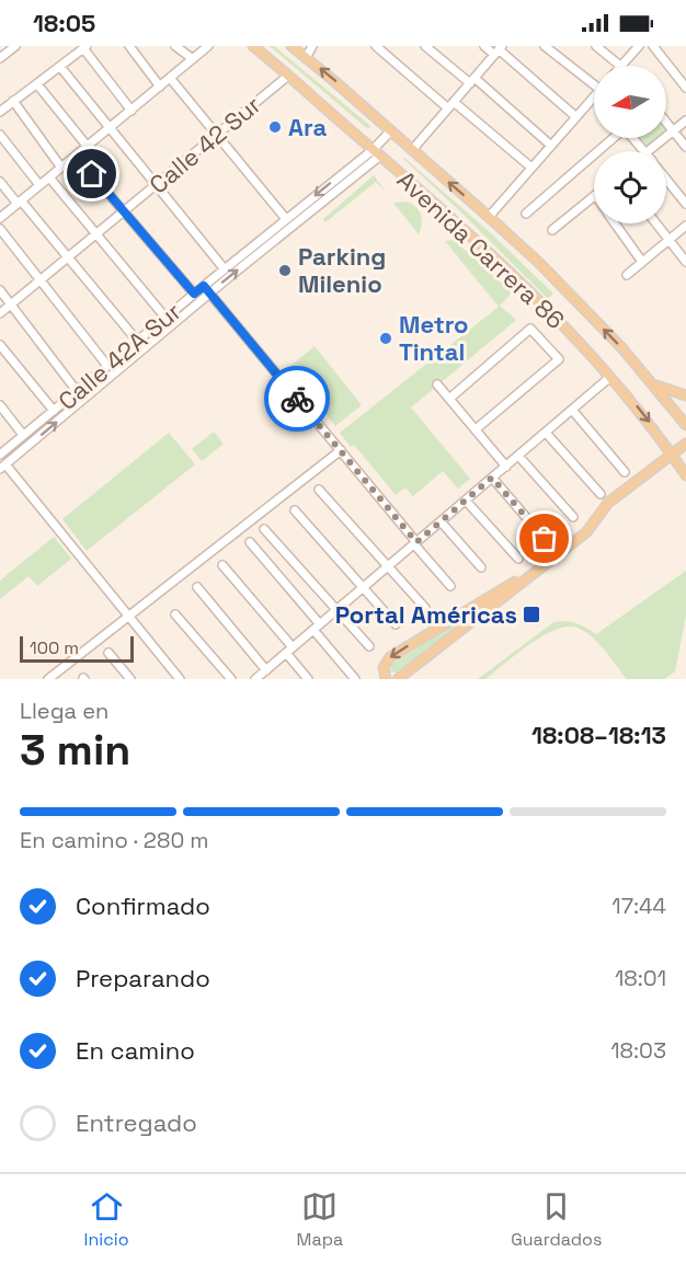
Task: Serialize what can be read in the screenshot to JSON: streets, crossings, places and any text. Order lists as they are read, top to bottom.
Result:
{
  "streets": {
    "main road": ["Avenida Carrera 86"],
    "street": ["Calle 42 Sur", "Calle 42A Sur"]
  },
  "crossings": [
    ["Calle 42 Sur", "Avenida Carrera 86"],
    ["Avenida Carrera 86", "Calle 42A Sur"]
  ],
  "places": {
    "other": ["Ara", "Parking Milenio", "Metro Tintal"],
    "transit": ["Portal Américas"]
  },
  "scale_bar": "100 m",
  "north": "left",
  "page": {
    "status": "18:05",
    "scale": "100 m",
    "heading": ["3 min", "Llega en", "18:08–18:13"],
    "bar": "En camino · 280 m",
    "list": [
      ["Confirmado", "17:44"],
      ["Preparando", "18:01"],
      ["En camino", "18:03"],
      "Entregado"
    ],
    "tabs": ["Inicio", "Mapa", "Guardados"]
  }
}
